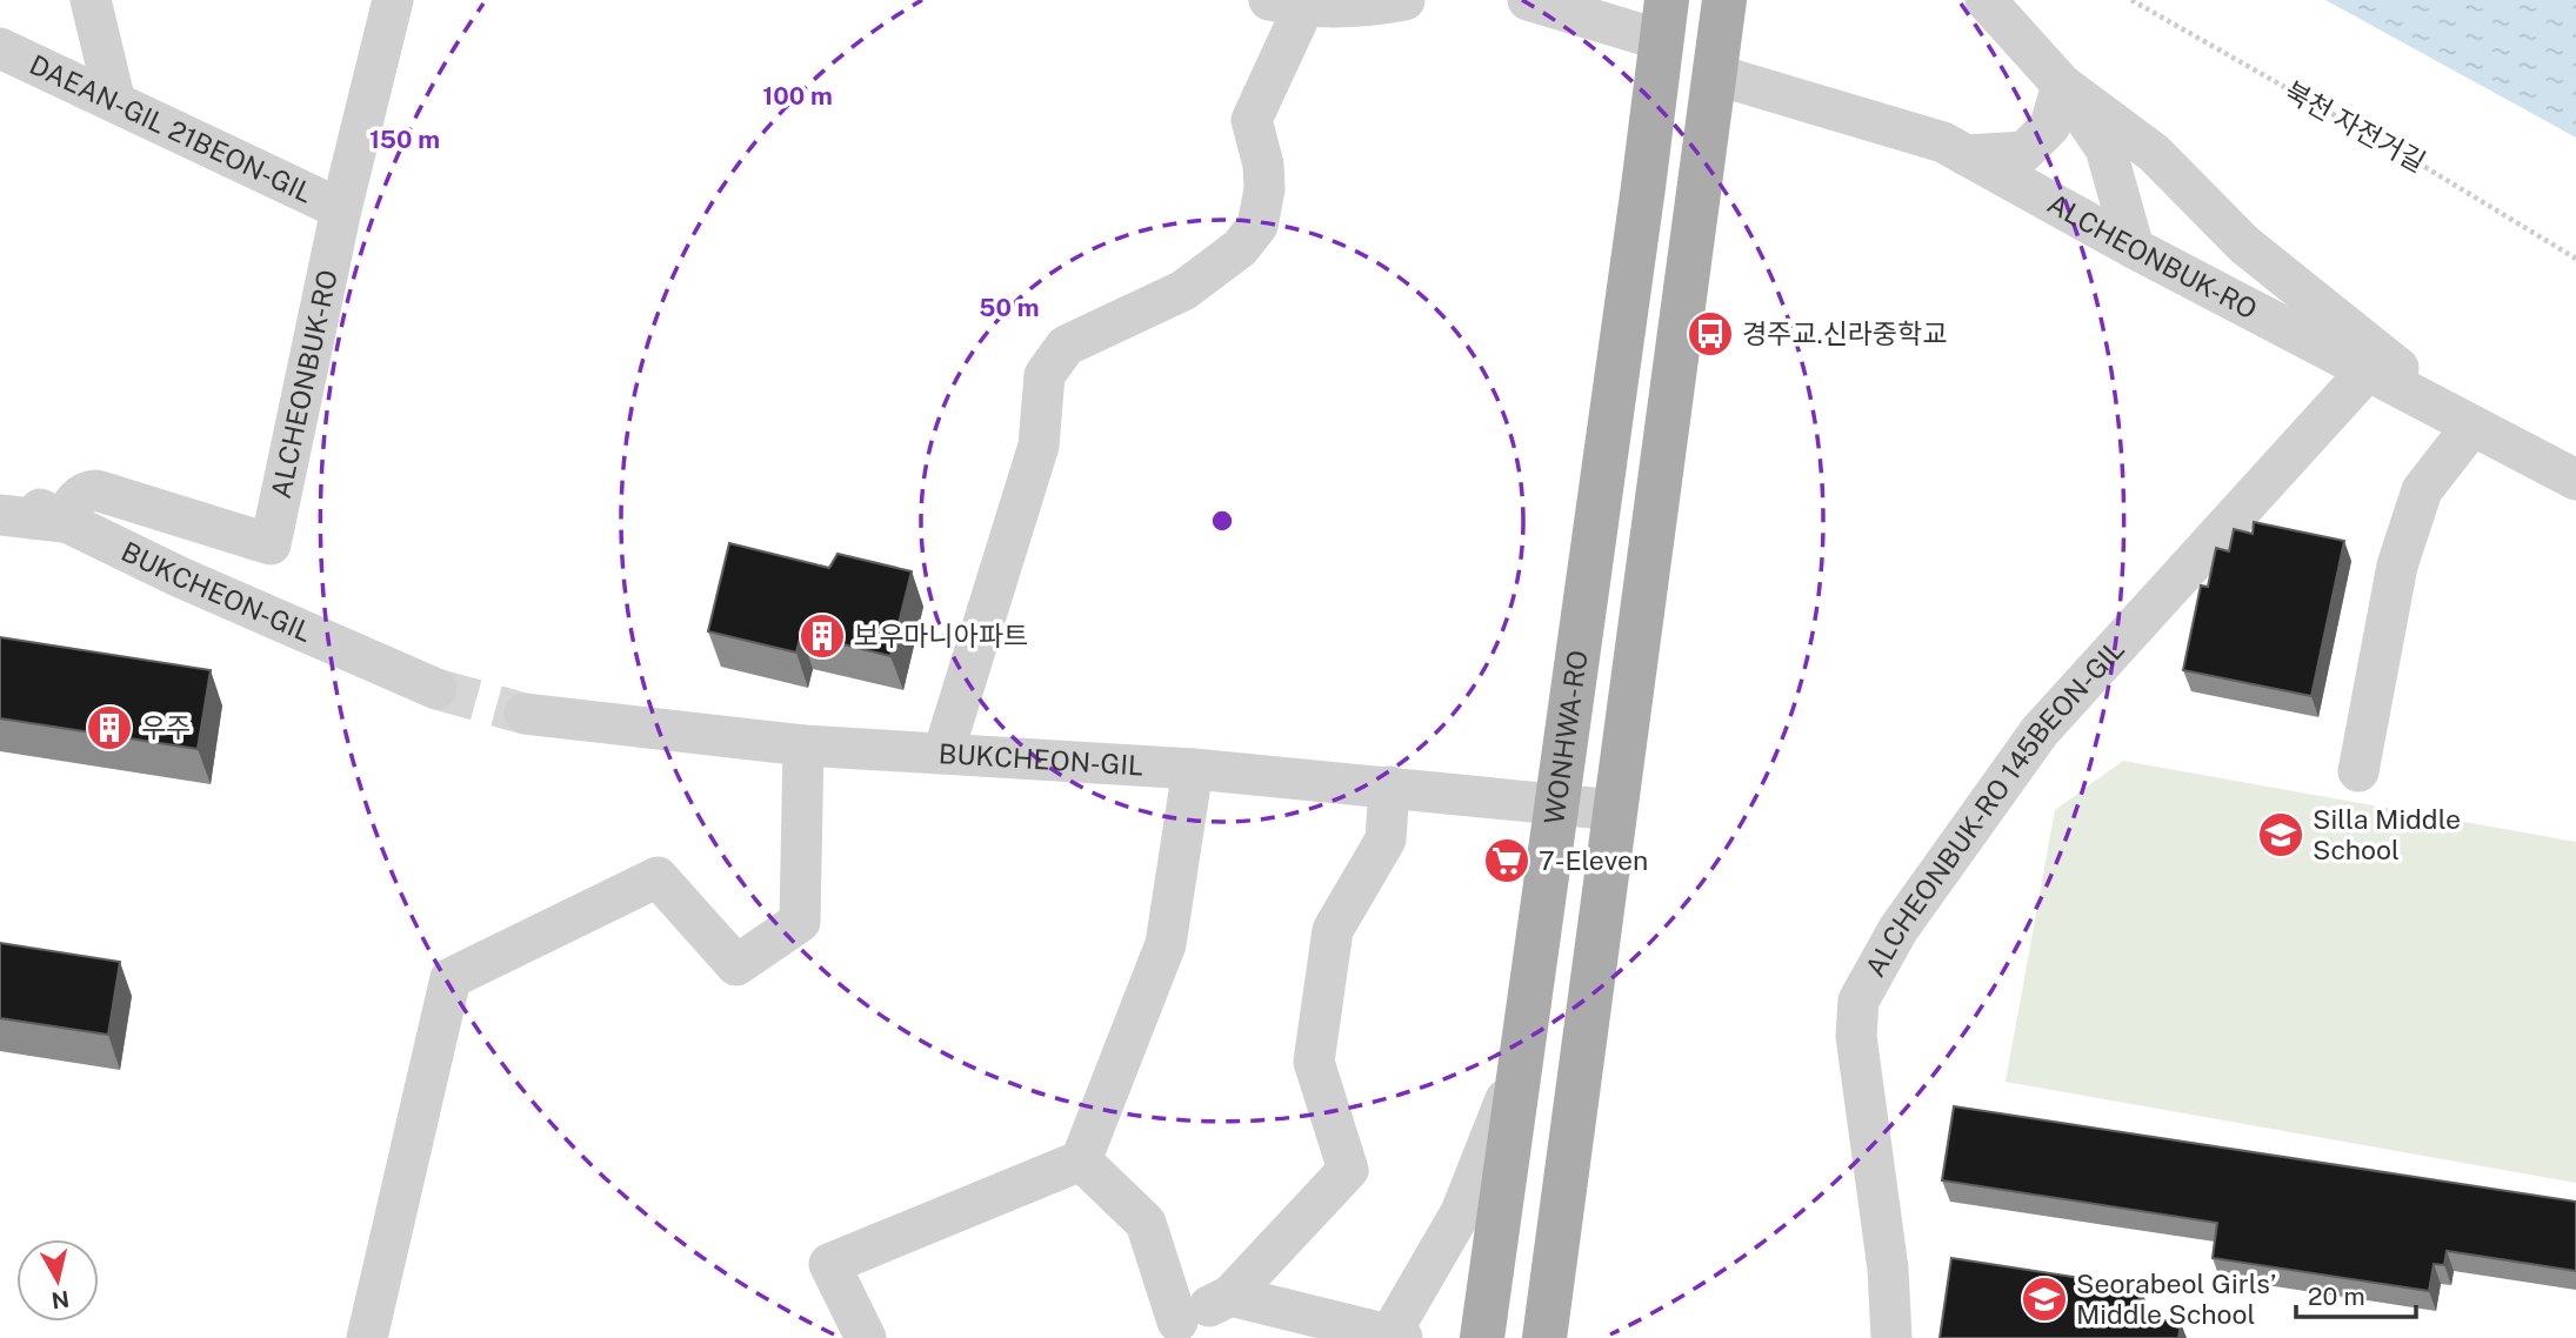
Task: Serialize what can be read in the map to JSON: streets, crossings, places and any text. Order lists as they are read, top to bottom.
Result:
{
  "streets": {
    "main road": ["WONHWA-RO"],
    "street": [
      "DAEAN-GIL 21BEON-GIL",
      "ALCHEONBUK-RO",
      "BUKCHEON-GIL",
      "ALCHEONBUK-RO 145BEON-GIL"
    ],
    "path": ["북천 자전거길"]
  },
  "crossings": [
    ["DAEAN-GIL 21BEON-GIL", "ALCHEONBUK-RO"],
    ["ALCHEONBUK-RO", "BUKCHEON-GIL"],
    ["ALCHEONBUK-RO", "ALCHEONBUK-RO 145BEON-GIL"],
    ["BUKCHEON-GIL", "WONHWA-RO"]
  ],
  "places": {
    "bus stop": ["경주교.신라중학교"],
    "building": ["보우마니아파트", "우주"],
    "school or university": ["Silla Middle School", "Seorabeol Girls’ Middle School"],
    "supermarket": ["7-Eleven"]
  },
  "scale_bar": "20 m",
  "north": "bottom",
  "rings": ["100 m", "150 m", "50 m"]
}
